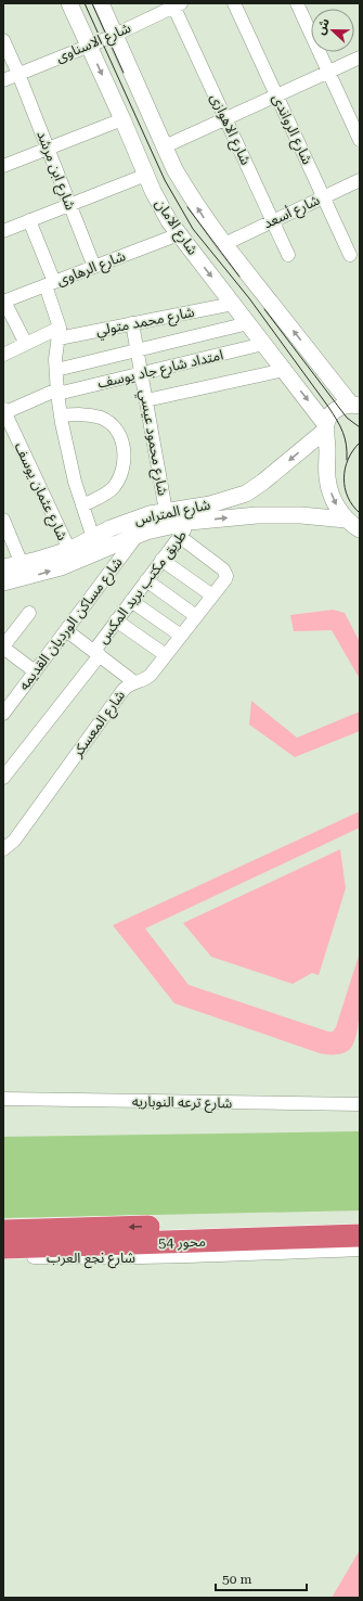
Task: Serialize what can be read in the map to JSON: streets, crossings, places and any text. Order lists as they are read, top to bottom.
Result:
{
  "streets": {
    "highway": ["محور 54"],
    "street": [
      "شارع الاسناوى",
      "شارع الاهوازى",
      "شارع الرواندى",
      "شارع ابن مرشد",
      "شارع أسعد",
      "شارع الامان",
      "شارع الرهاوى",
      "شارع محمد متولي",
      "امتداد شارع جاد يوسف",
      "شارع محمود عيسي",
      "شارع عثمان يوسف",
      "شارع المتراس",
      "طريق مكتب بريد المكس",
      "شارع مساكن الورديان القديمه",
      "شارع المعسكر",
      "شارع ترعه النوباريه",
      "شارع نجع العرب"
    ]
  },
  "crossings": [
    ["شارع الاسناوى", "شارع الاهوازى"],
    ["شارع الاسناوى", "شارع ابن مرشد"],
    ["شارع الاسناوى", "شارع الامان"],
    ["شارع الاهوازى", "شارع أسعد"],
    ["شارع الرواندى", "شارع أسعد"],
    ["شارع ابن مرشد", "شارع الرهاوى"],
    ["شارع أسعد", "شارع الامان"],
    ["شارع الامان", "شارع الرهاوى"],
    ["شارع الامان", "شارع محمد متولي"],
    ["شارع الامان", "امتداد شارع جاد يوسف"],
    ["شارع الامان", "شارع المتراس"],
    ["شارع محمد متولي", "شارع محمود عيسي"],
    ["امتداد شارع جاد يوسف", "شارع محمود عيسي"],
    ["امتداد شارع جاد يوسف", "شارع عثمان يوسف"],
    ["شارع محمود عيسي", "شارع المتراس"],
    ["شارع عثمان يوسف", "شارع المتراس"],
    ["شارع المتراس", "طريق مكتب بريد المكس"],
    ["شارع المتراس", "شارع مساكن الورديان القديمه"],
    ["طريق مكتب بريد المكس", "شارع المعسكر"]
  ],
  "scale_bar": "50 m",
  "north": "left"
}
